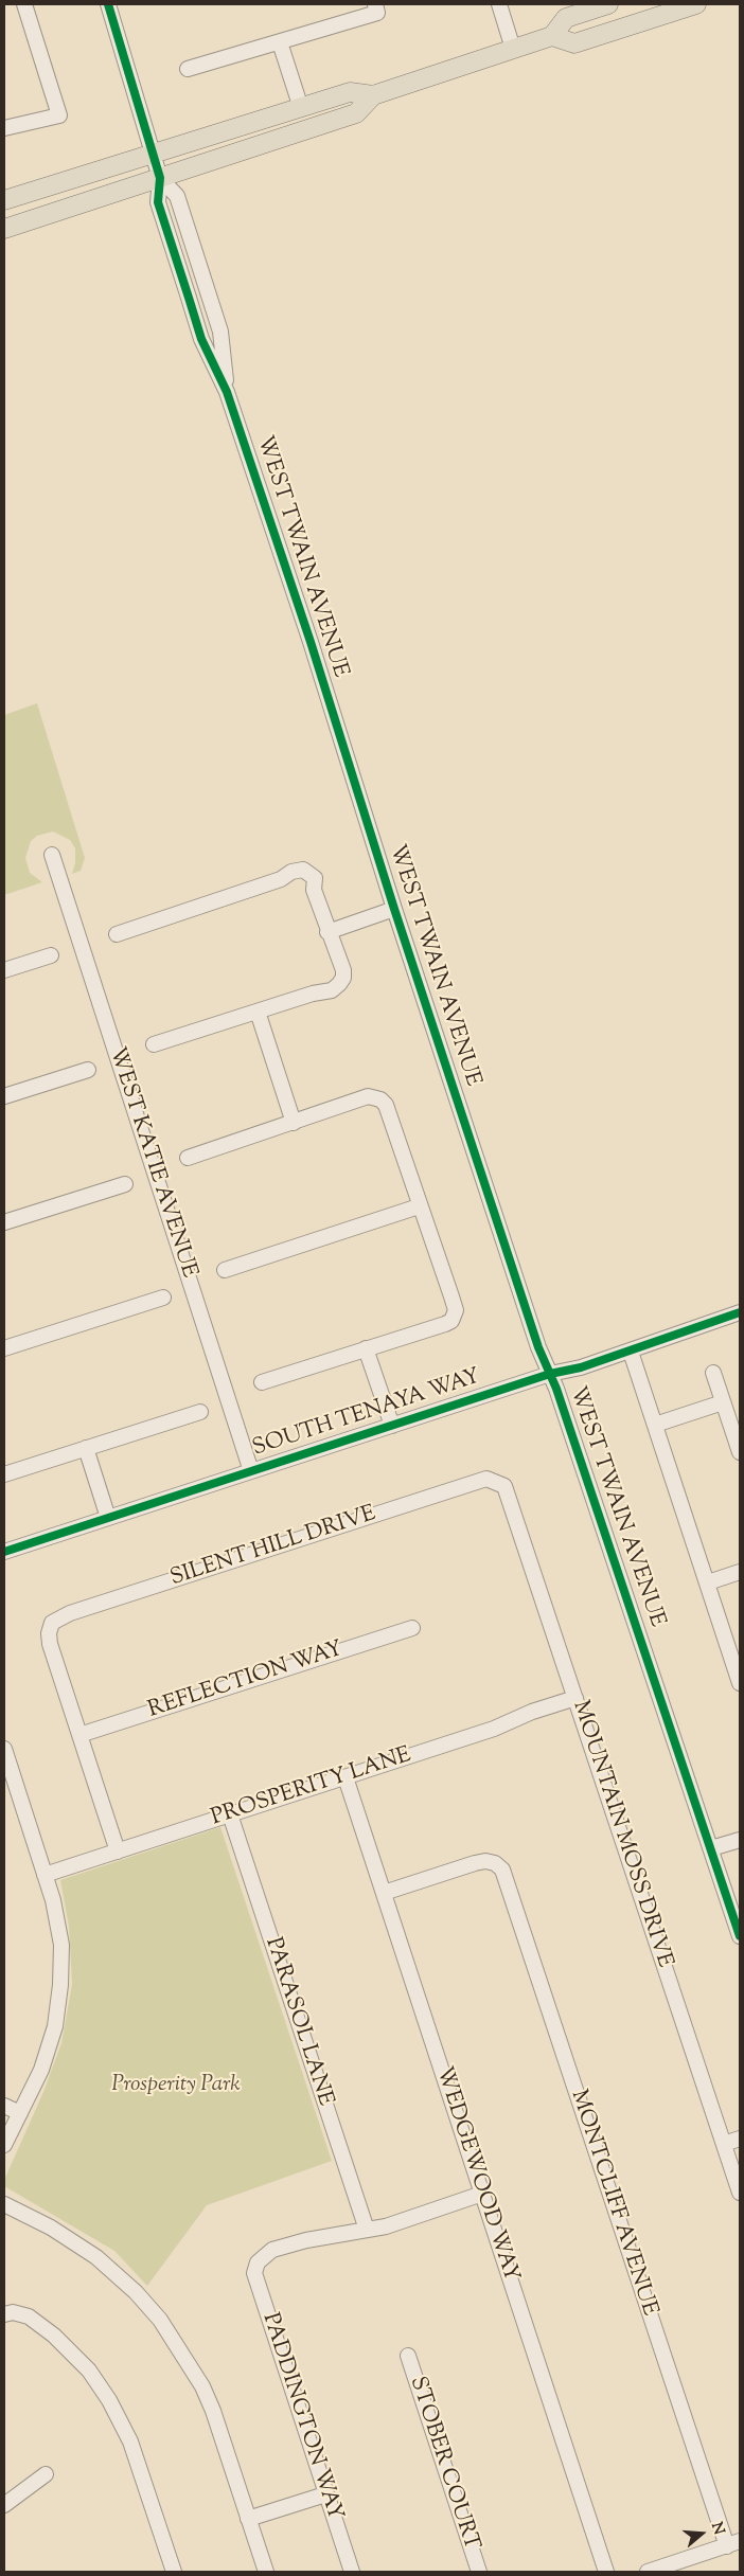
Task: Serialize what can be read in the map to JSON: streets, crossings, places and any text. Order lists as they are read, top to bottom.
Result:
{
  "streets": {
    "street": [
      "WEST TWAIN AVENUE",
      "WEST KATIE AVENUE",
      "SOUTH TENAYA WAY",
      "SILENT HILL DRIVE",
      "REFLECTION WAY",
      "PROSPERITY LANE",
      "MOUNTAIN MOSS DRIVE",
      "PARASOL LANE",
      "WEDGEWOOD WAY",
      "MONTCLIFF AVENUE",
      "PADDINGTON WAY",
      "STOBER COURT"
    ]
  },
  "crossings": [
    ["WEST TWAIN AVENUE", "SOUTH TENAYA WAY"],
    ["WEST KATIE AVENUE", "SOUTH TENAYA WAY"],
    ["SILENT HILL DRIVE", "REFLECTION WAY"],
    ["SILENT HILL DRIVE", "MOUNTAIN MOSS DRIVE"],
    ["PROSPERITY LANE", "MOUNTAIN MOSS DRIVE"],
    ["PROSPERITY LANE", "PARASOL LANE"],
    ["PROSPERITY LANE", "WEDGEWOOD WAY"],
    ["PARASOL LANE", "PADDINGTON WAY"],
    ["WEDGEWOOD WAY", "MONTCLIFF AVENUE"]
  ],
  "parks": ["Prosperity Park"],
  "north": "right"
}
